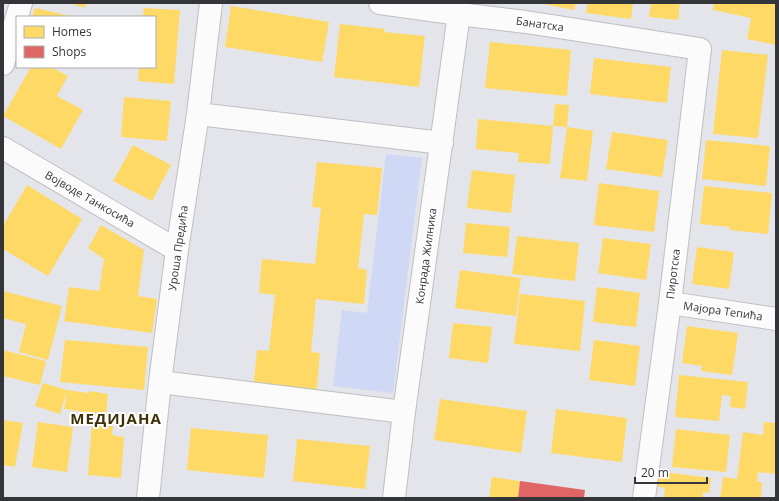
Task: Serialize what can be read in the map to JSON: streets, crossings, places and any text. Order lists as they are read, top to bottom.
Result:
{
  "streets": {
    "street": [
      "Банатска",
      "Војводе Танкосића",
      "Уроша Предића",
      "Конрада Жилника",
      "Пиротска",
      "Мајора Тепића"
    ]
  },
  "crossings": [
    ["Банатска", "Конрада Жилника"],
    ["Банатска", "Пиротска"],
    ["Војводе Танкосића", "Уроша Предића"],
    ["Пиротска", "Мајора Тепића"]
  ],
  "districts": ["МЕДИЈАНА"],
  "legend": ["Homes", "Shops"],
  "scale_bar": "20 m"
}
